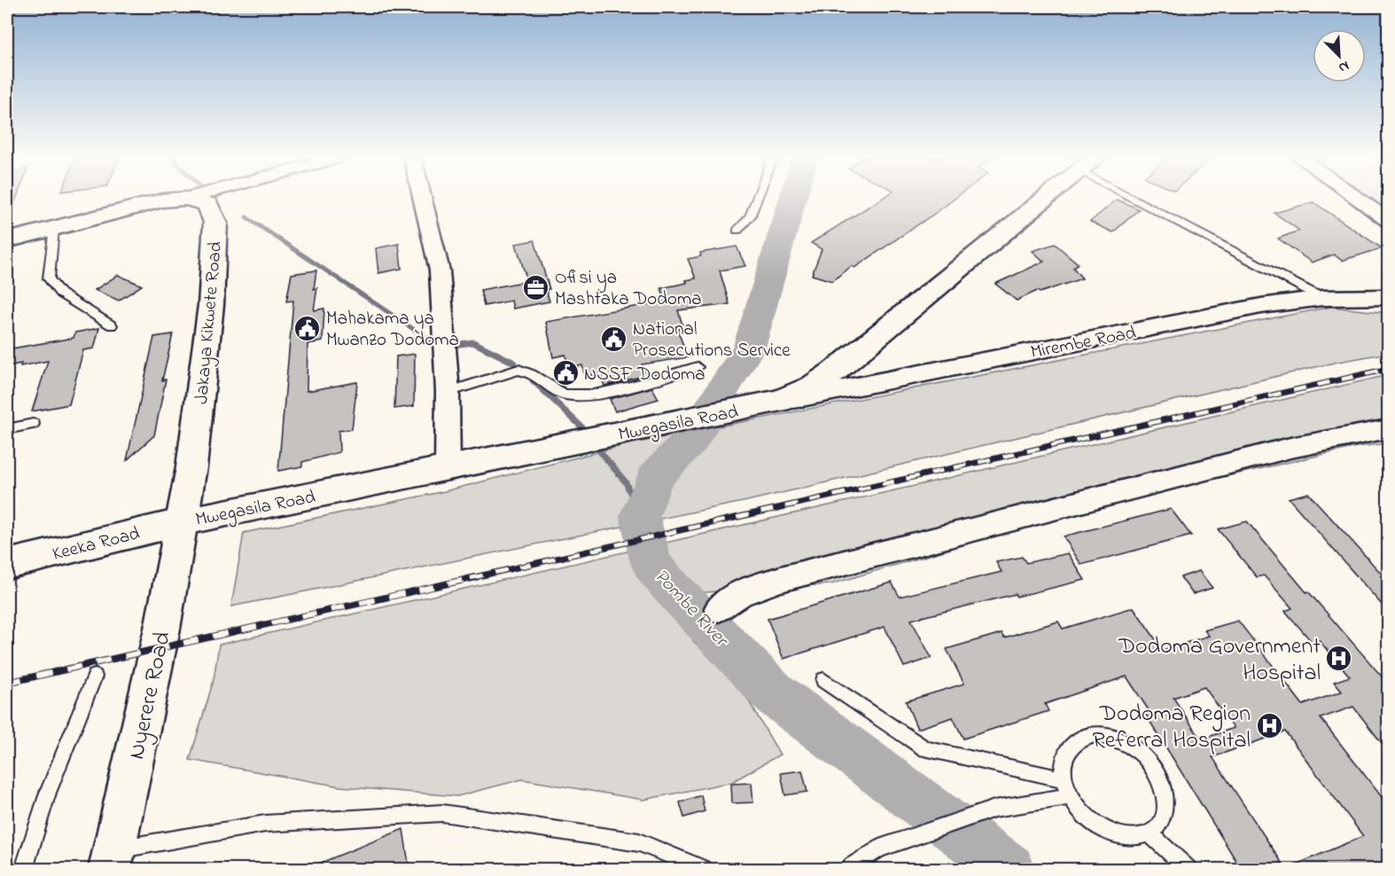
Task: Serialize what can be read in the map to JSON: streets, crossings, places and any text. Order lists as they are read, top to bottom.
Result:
{
  "streets": {
    "street": [
      "Jakaya Kikwete Road",
      "Mirembe Road",
      "Mwegasila Road",
      "Keeka Road",
      "Nyerere Road"
    ]
  },
  "crossings": [
    ["Jakaya Kikwete Road", "Mwegasila Road"],
    ["Jakaya Kikwete Road", "Keeka Road"],
    ["Jakaya Kikwete Road", "Nyerere Road"],
    ["Mirembe Road", "Mwegasila Road"],
    ["Mwegasila Road", "Keeka Road"],
    ["Mwegasila Road", "Nyerere Road"],
    ["Keeka Road", "Nyerere Road"]
  ],
  "water": ["Pombe River"],
  "places": {
    "office": ["Ofisi ya Mashtaka Dodoma"],
    "public building": ["Mahakama ya Mwanzo Dodoma", "National Prosecutions Service", "NSSF Dodoma"],
    "hospital": ["Dodoma Government Hospital", "Dodoma Region Referral Hospital"]
  },
  "north": "bottom right"
}
